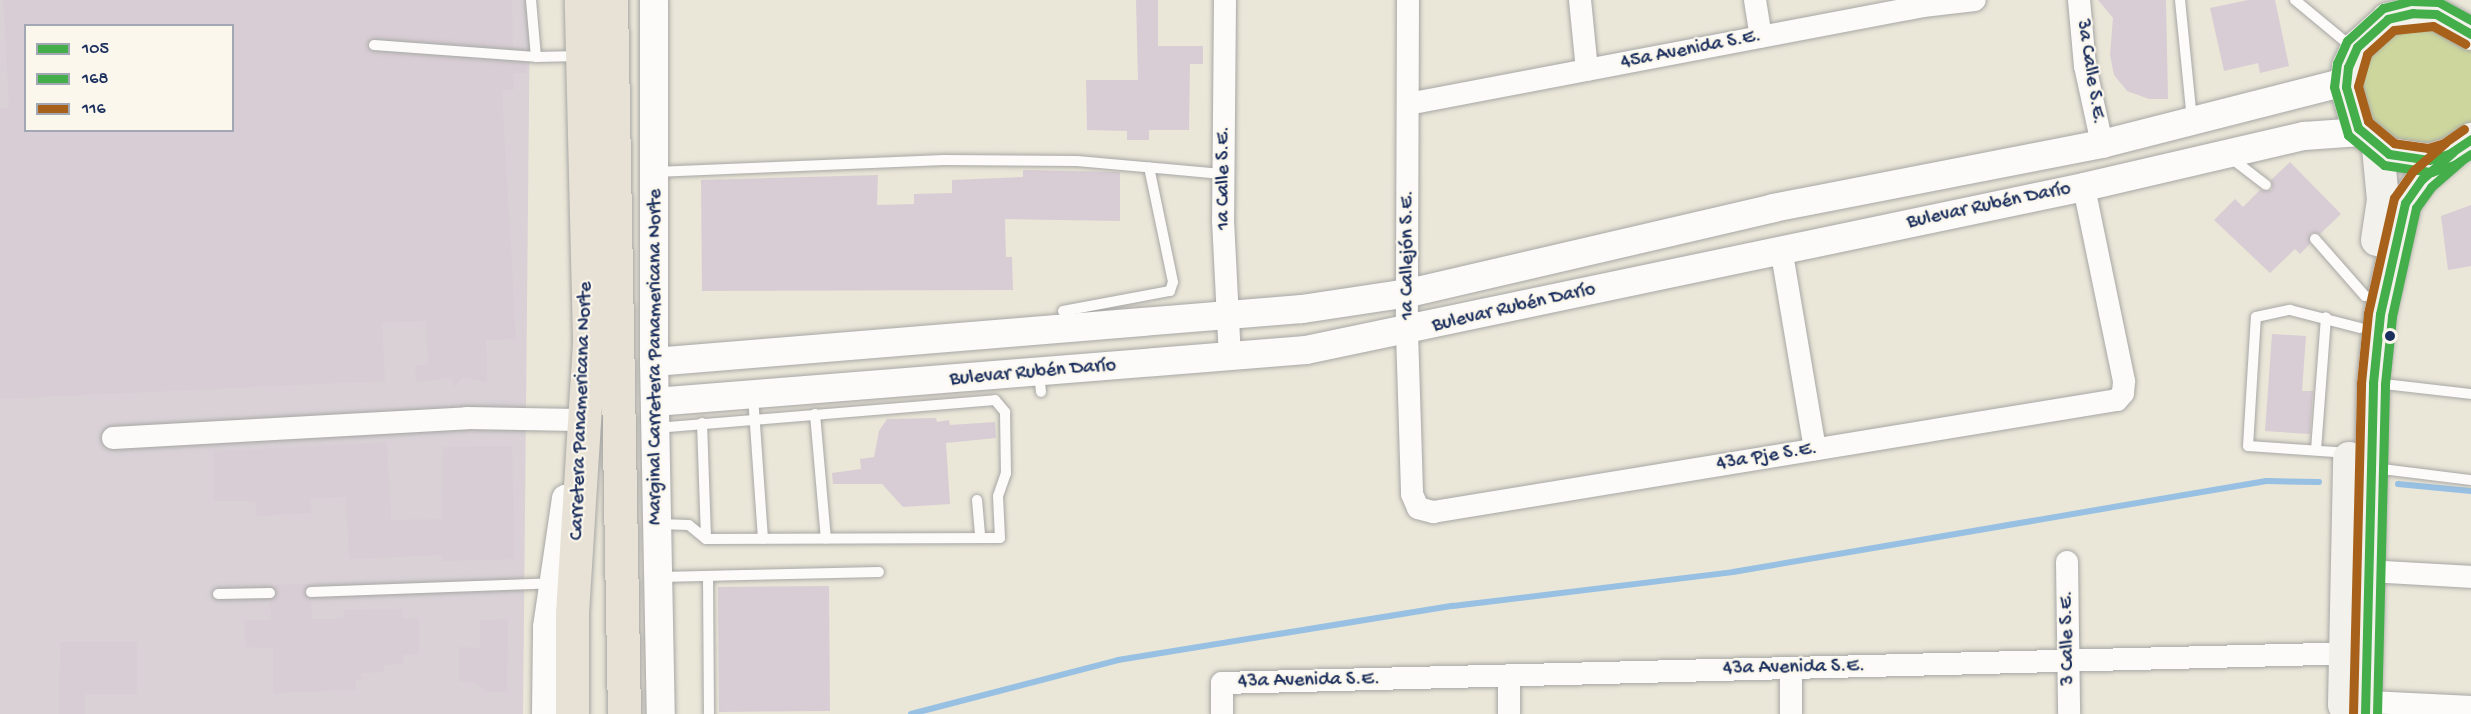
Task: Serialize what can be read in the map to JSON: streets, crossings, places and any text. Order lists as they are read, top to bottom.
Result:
{
  "streets": {
    "highway": ["Carretera Panamericana Norte"],
    "street": [
      "45a Avenida S.E.",
      "3a Calle S.E.",
      "1a Calle S.E.",
      "Bulevar Rubén Darío",
      "1a Callejón S.E.",
      "Marginal Carretera Panamericana Norte",
      "43a Pje S.E.",
      "3 Calle S.E.",
      "43a Avenida S.E."
    ]
  },
  "crossings": [
    ["45a Avenida S.E.", "1a Callejón S.E."],
    ["3a Calle S.E.", "Bulevar Rubén Darío"],
    ["1a Calle S.E.", "Bulevar Rubén Darío"],
    ["Bulevar Rubén Darío", "1a Callejón S.E."],
    ["Bulevar Rubén Darío", "Marginal Carretera Panamericana Norte"],
    ["Bulevar Rubén Darío", "43a Pje S.E."],
    ["1a Callejón S.E.", "43a Pje S.E."],
    ["3 Calle S.E.", "43a Avenida S.E."]
  ],
  "lines": ["transit line 168", "transit line 105", "transit line 116"],
  "legend": ["105", "168", "116"]
}
